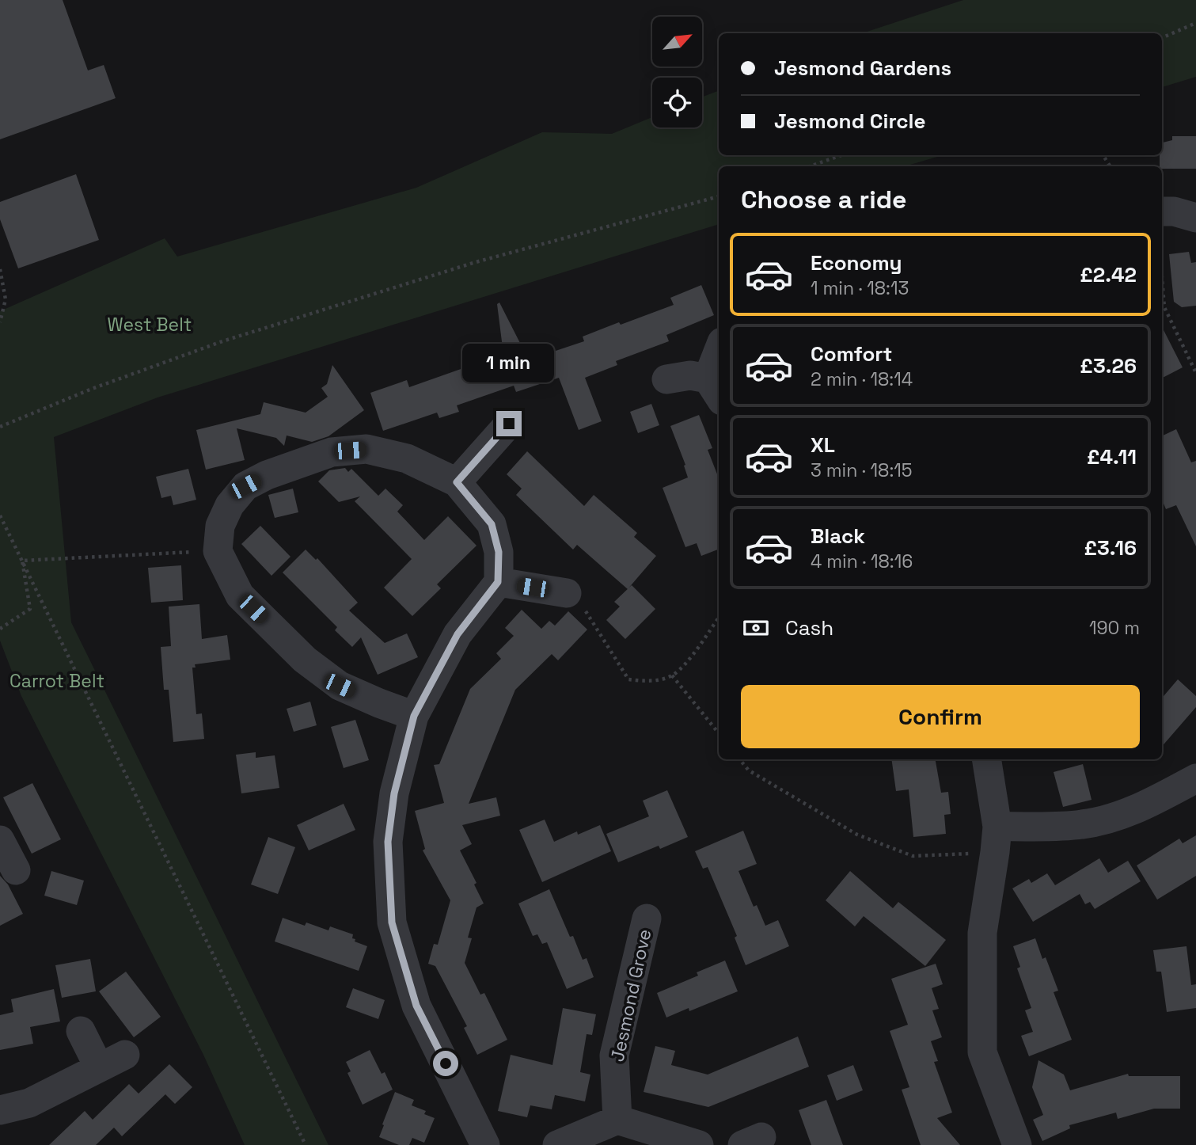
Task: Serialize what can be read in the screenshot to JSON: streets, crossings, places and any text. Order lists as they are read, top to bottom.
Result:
{
  "streets": {
    "street": ["Jesmond Grove"]
  },
  "parks": ["West Belt", "Carrot Belt"],
  "north": "top right",
  "page": {
    "banner": ["Jesmond Gardens", "Jesmond Circle"],
    "heading": "Choose a ride",
    "list": [
      {
        "name": "Economy",
        "note": "1 min · 18:13",
        "value": "£2.42"
      },
      {
        "name": "Comfort",
        "note": "2 min · 18:14",
        "value": "£3.26"
      },
      {
        "name": "XL",
        "note": "3 min · 18:15",
        "value": "£4.11"
      },
      {
        "name": "Black",
        "note": "4 min · 18:16",
        "value": "£3.16"
      }
    ],
    "bubble": "1 min",
    "pay": ["Cash", "190 m"],
    "buttons": "Confirm"
  }
}
